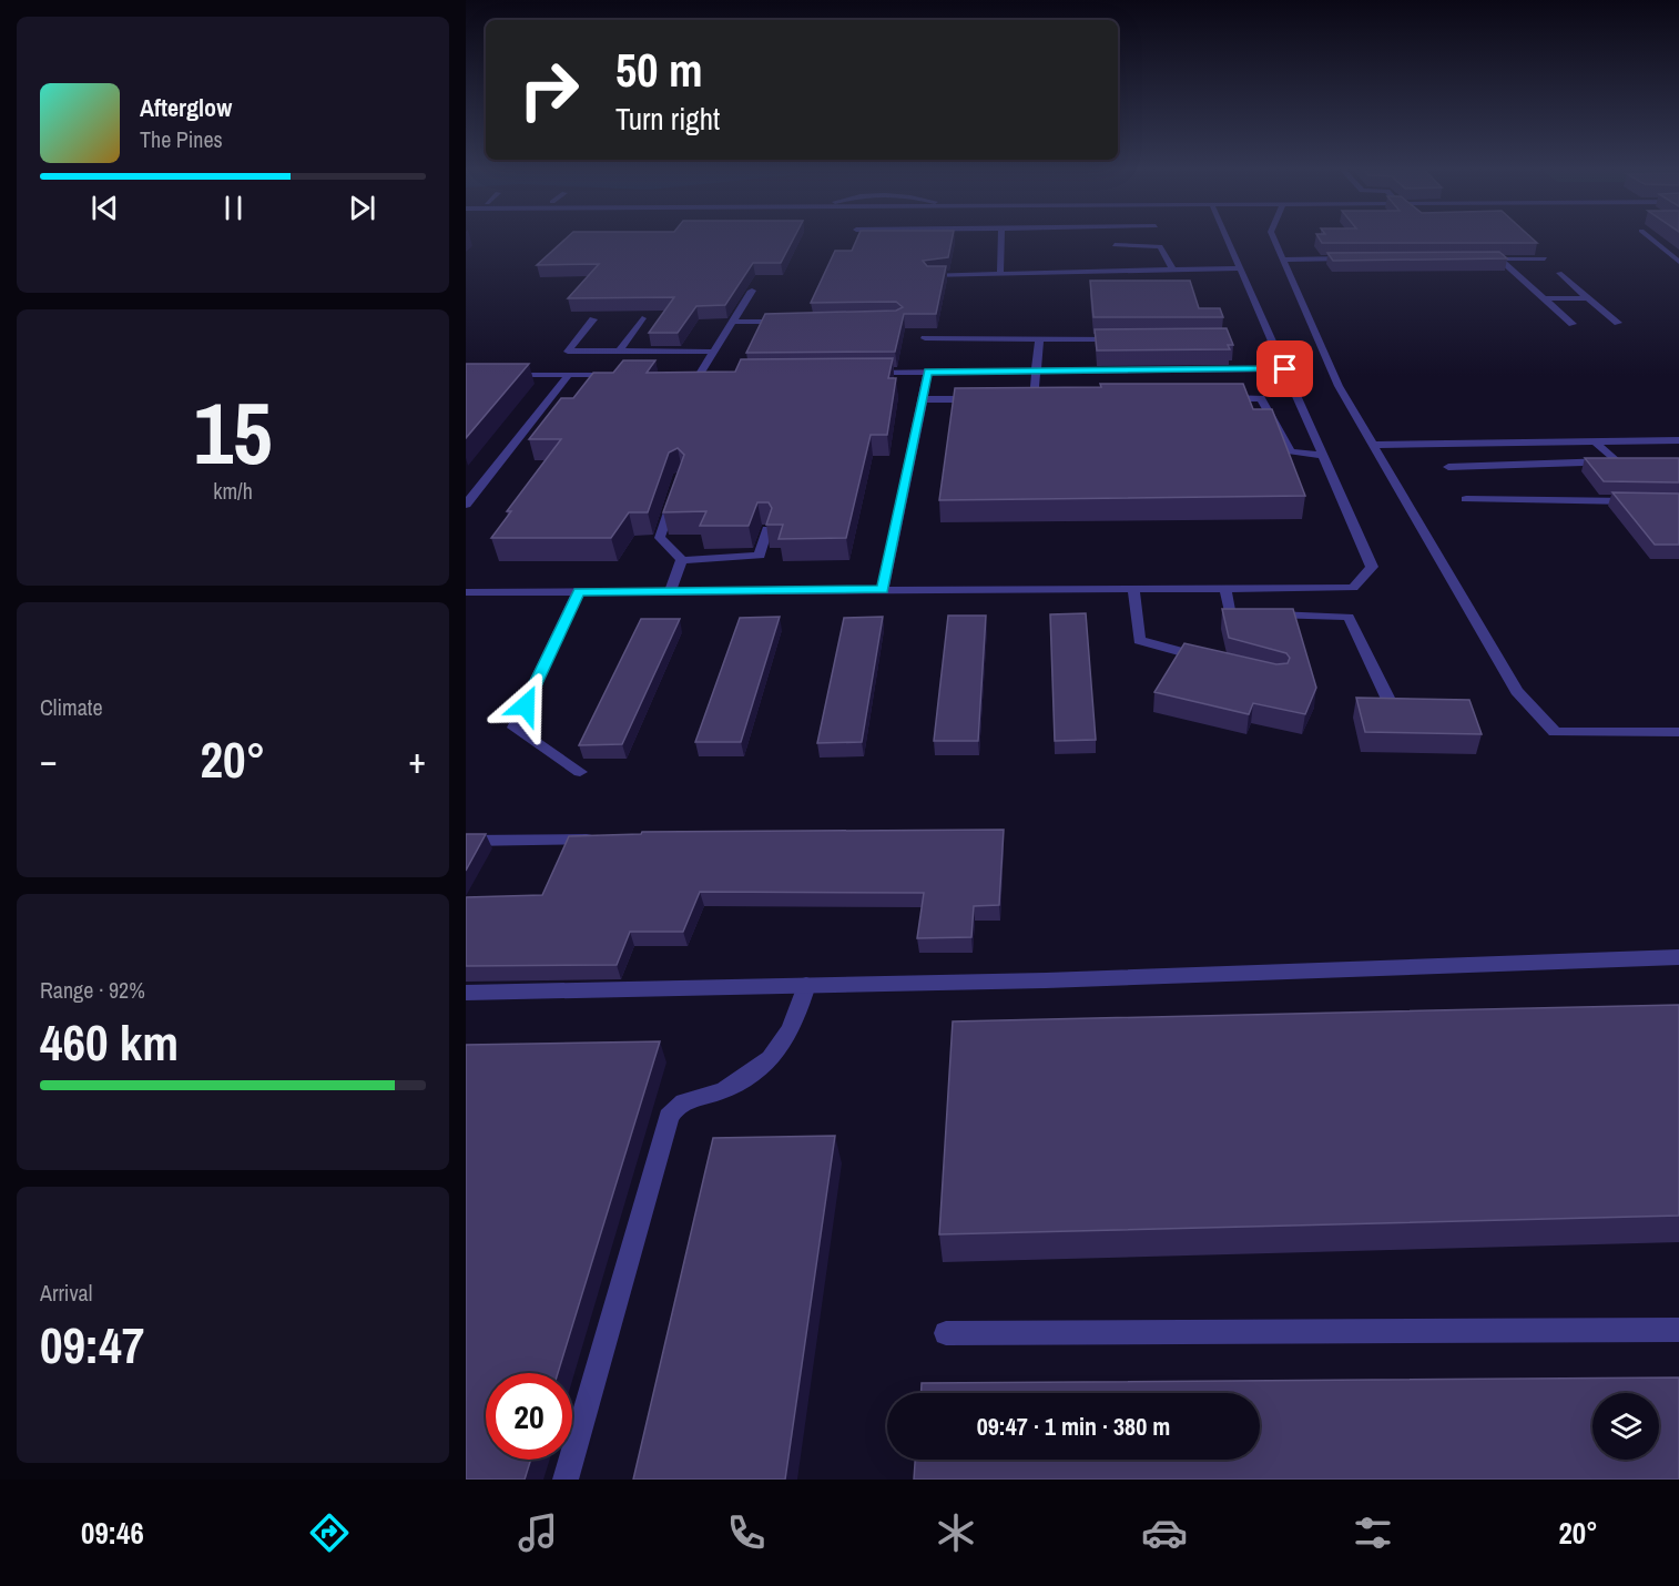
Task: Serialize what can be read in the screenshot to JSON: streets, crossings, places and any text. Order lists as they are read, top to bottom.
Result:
{
  "page": {
    "turn": ["50 m", "Turn right"],
    "song": ["Afterglow", "The Pines"],
    "tile": [
      ["15", "km/h"],
      "Climate",
      ["Range · 92%", "460 km"],
      ["Arrival", "09:47"]
    ],
    "heat": ["−", "20°", "+"],
    "limit": "20",
    "trip": "09:47 · 1 min · 380 m",
    "tabs": ["09:46", "20°"]
  }
}
